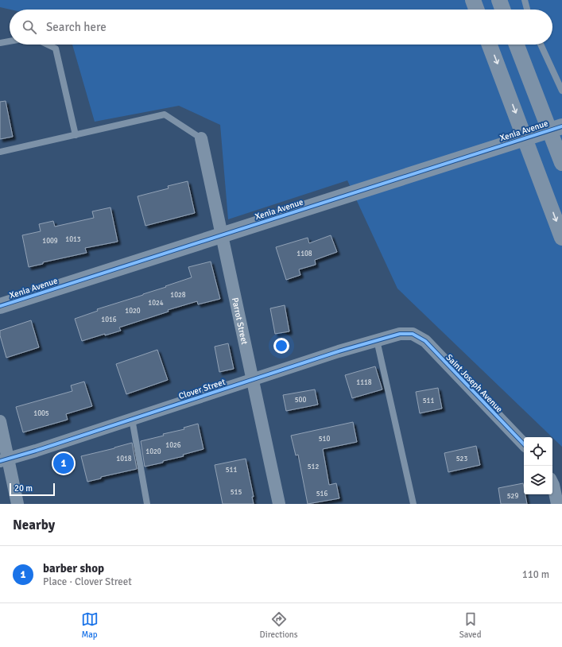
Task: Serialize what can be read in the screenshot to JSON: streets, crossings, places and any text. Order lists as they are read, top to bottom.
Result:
{
  "streets": {
    "street": [
      "Xenia Avenue",
      "Parrot Street",
      "Saint Joseph Avenue",
      "Clover Street"
    ]
  },
  "crossings": [
    ["Xenia Avenue", "Parrot Street"],
    ["Parrot Street", "Clover Street"],
    ["Saint Joseph Avenue", "Clover Street"]
  ],
  "house_numbers": [
    "1013",
    "1009",
    "1108",
    "1028",
    "1024",
    "1020",
    "1016",
    "1118",
    "500",
    "511",
    "1005",
    "510",
    "1026",
    "1020",
    "1018",
    "523",
    "512",
    "511",
    "515",
    "516",
    "529"
  ],
  "scale_bar": "20 m",
  "page": {
    "search": "Search here",
    "pins": "1",
    "scale": "20 m",
    "heading": "Nearby",
    "list": [
      {
        "mark": "1",
        "name": "barber shop",
        "note": "Place · Clover Street",
        "value": "110 m"
      }
    ],
    "nav": ["Map", "Directions", "Saved"]
  }
}
